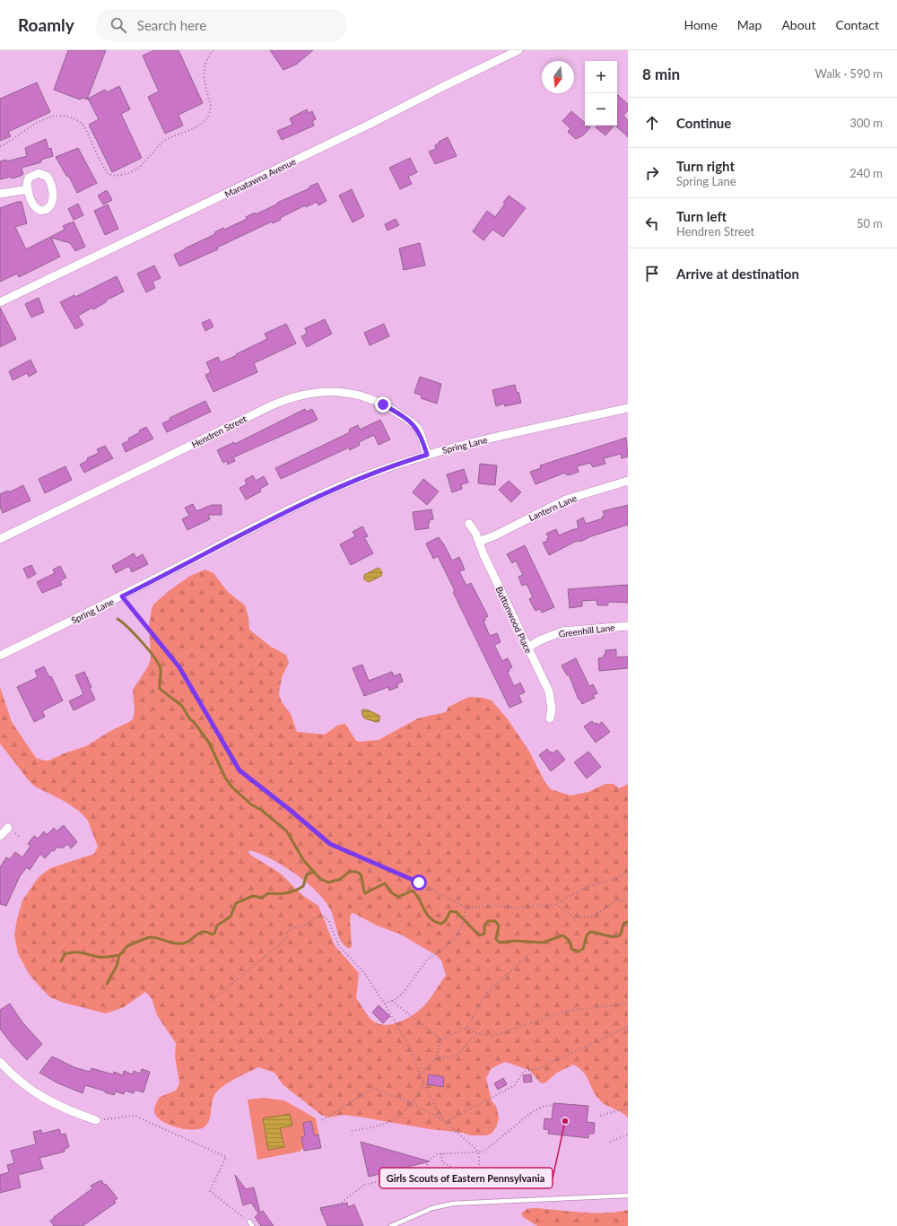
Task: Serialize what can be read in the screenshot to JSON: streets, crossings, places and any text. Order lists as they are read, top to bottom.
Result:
{
  "streets": {
    "street": [
      "Manatawna Avenue",
      "Hendren Street",
      "Spring Lane",
      "Lantern Lane",
      "Buttonwood Place",
      "Greenhill Lane"
    ]
  },
  "crossings": [
    ["Hendren Street", "Spring Lane"],
    ["Lantern Lane", "Buttonwood Place"],
    ["Buttonwood Place", "Greenhill Lane"]
  ],
  "places": ["Girls Scouts of Eastern Pennsylvania"],
  "north": "bottom",
  "page": {
    "header": "Roamly",
    "search": "Search here",
    "nav": [
      "Home",
      "Map",
      "About",
      "Contact"
    ],
    "heading": ["8 min", "Walk · 590 m"],
    "map_buttons": ["+", "−"],
    "list": [
      ["Continue", "300 m"],
      ["Turn right", "Spring Lane", "240 m"],
      ["Turn left", "Hendren Street", "50 m"],
      "Arrive at destination"
    ]
  }
}
